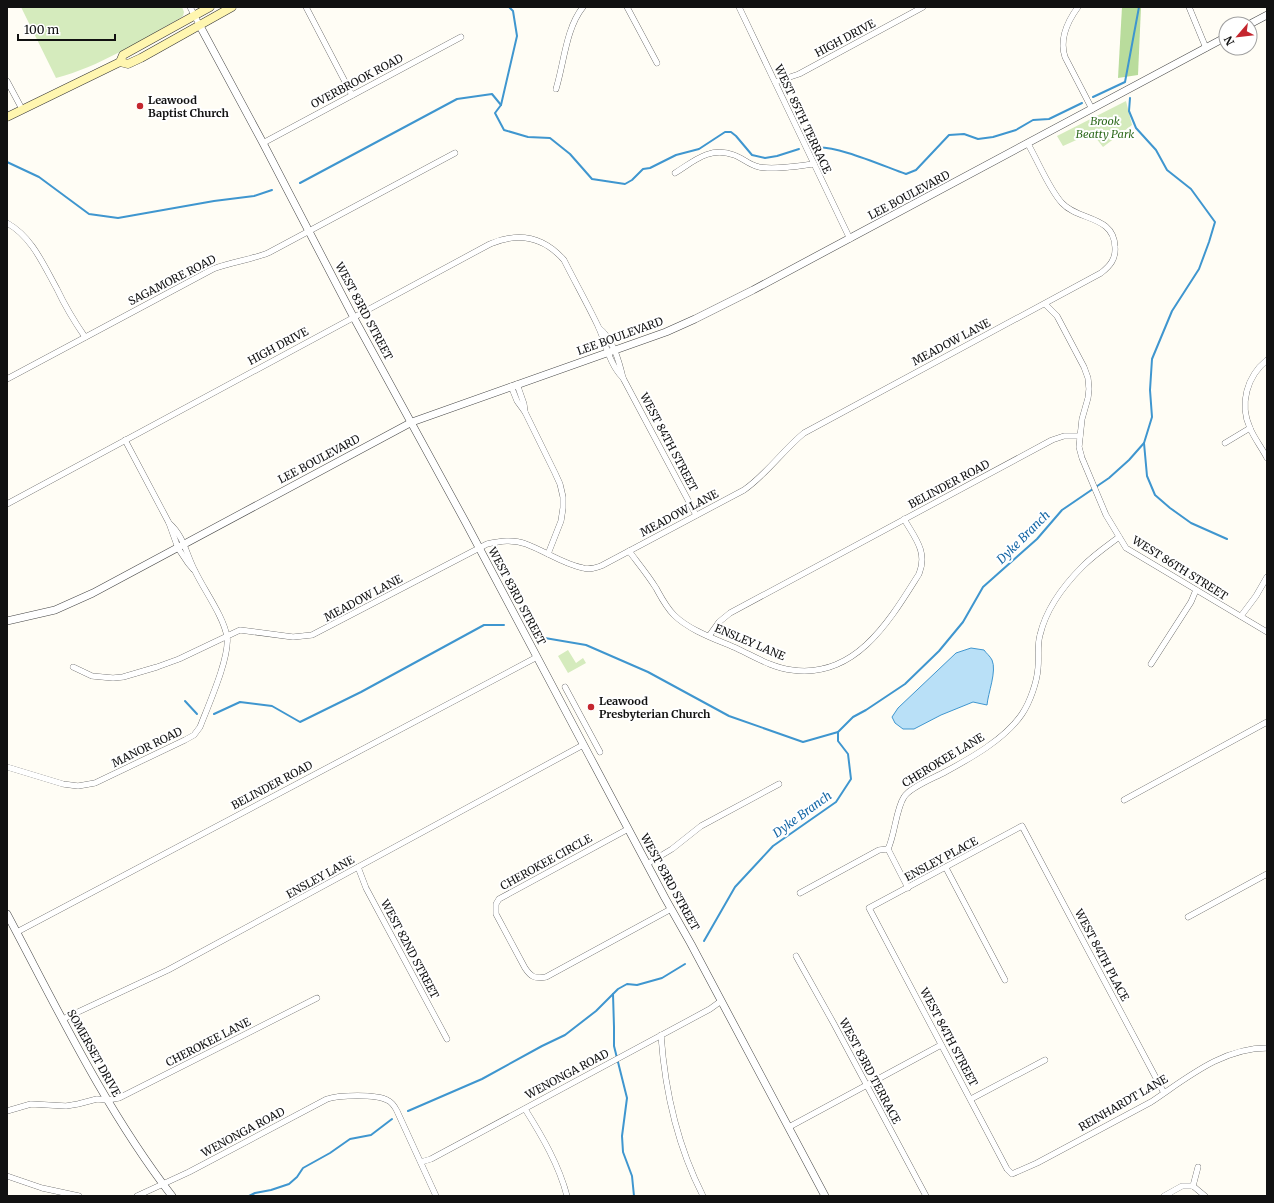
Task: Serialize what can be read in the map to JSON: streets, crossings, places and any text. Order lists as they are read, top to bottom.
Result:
{
  "streets": {
    "street": [
      "HIGH DRIVE",
      "OVERBROOK ROAD",
      "WEST 85TH TERRACE",
      "LEE BOULEVARD",
      "SAGAMORE ROAD",
      "WEST 83RD STREET",
      "MEADOW LANE",
      "WEST 84TH STREET",
      "BELINDER ROAD",
      "WEST 86TH STREET",
      "ENSLEY LANE",
      "MANOR ROAD",
      "CHEROKEE LANE",
      "ENSLEY PLACE",
      "CHEROKEE CIRCLE",
      "WEST 82ND STREET",
      "WEST 84TH PLACE",
      "SOMERSET DRIVE",
      "WEST 83RD TERRACE",
      "WENONGA ROAD",
      "REINHARDT LANE"
    ]
  },
  "crossings": [
    ["HIGH DRIVE", "WEST 85TH TERRACE"],
    ["HIGH DRIVE", "WEST 83RD STREET"],
    ["HIGH DRIVE", "WEST 84TH STREET"],
    ["OVERBROOK ROAD", "WEST 83RD STREET"],
    ["WEST 85TH TERRACE", "LEE BOULEVARD"],
    ["LEE BOULEVARD", "WEST 83RD STREET"],
    ["LEE BOULEVARD", "MEADOW LANE"],
    ["LEE BOULEVARD", "WEST 84TH STREET"],
    ["SAGAMORE ROAD", "WEST 83RD STREET"],
    ["WEST 83RD STREET", "MEADOW LANE"],
    ["WEST 83RD STREET", "BELINDER ROAD"],
    ["WEST 83RD STREET", "ENSLEY LANE"],
    ["WEST 83RD STREET", "CHEROKEE CIRCLE"],
    ["WEST 83RD STREET", "WENONGA ROAD"],
    ["MEADOW LANE", "WEST 84TH STREET"],
    ["MEADOW LANE", "ENSLEY LANE"],
    ["MEADOW LANE", "MANOR ROAD"],
    ["WEST 84TH STREET", "ENSLEY PLACE"],
    ["WEST 84TH STREET", "REINHARDT LANE"],
    ["BELINDER ROAD", "WEST 86TH STREET"],
    ["BELINDER ROAD", "ENSLEY LANE"],
    ["BELINDER ROAD", "SOMERSET DRIVE"],
    ["WEST 86TH STREET", "CHEROKEE LANE"],
    ["ENSLEY LANE", "WEST 82ND STREET"],
    ["ENSLEY LANE", "SOMERSET DRIVE"],
    ["CHEROKEE LANE", "SOMERSET DRIVE"],
    ["ENSLEY PLACE", "WEST 84TH PLACE"],
    ["WEST 84TH PLACE", "REINHARDT LANE"],
    ["SOMERSET DRIVE", "WENONGA ROAD"]
  ],
  "water": ["Dyke Branch"],
  "parks": ["Brook Beatty Park"],
  "places": ["Leawood Baptist Church", "Leawood Presbyterian Church"],
  "scale_bar": "100 m",
  "north": "bottom left"
}
